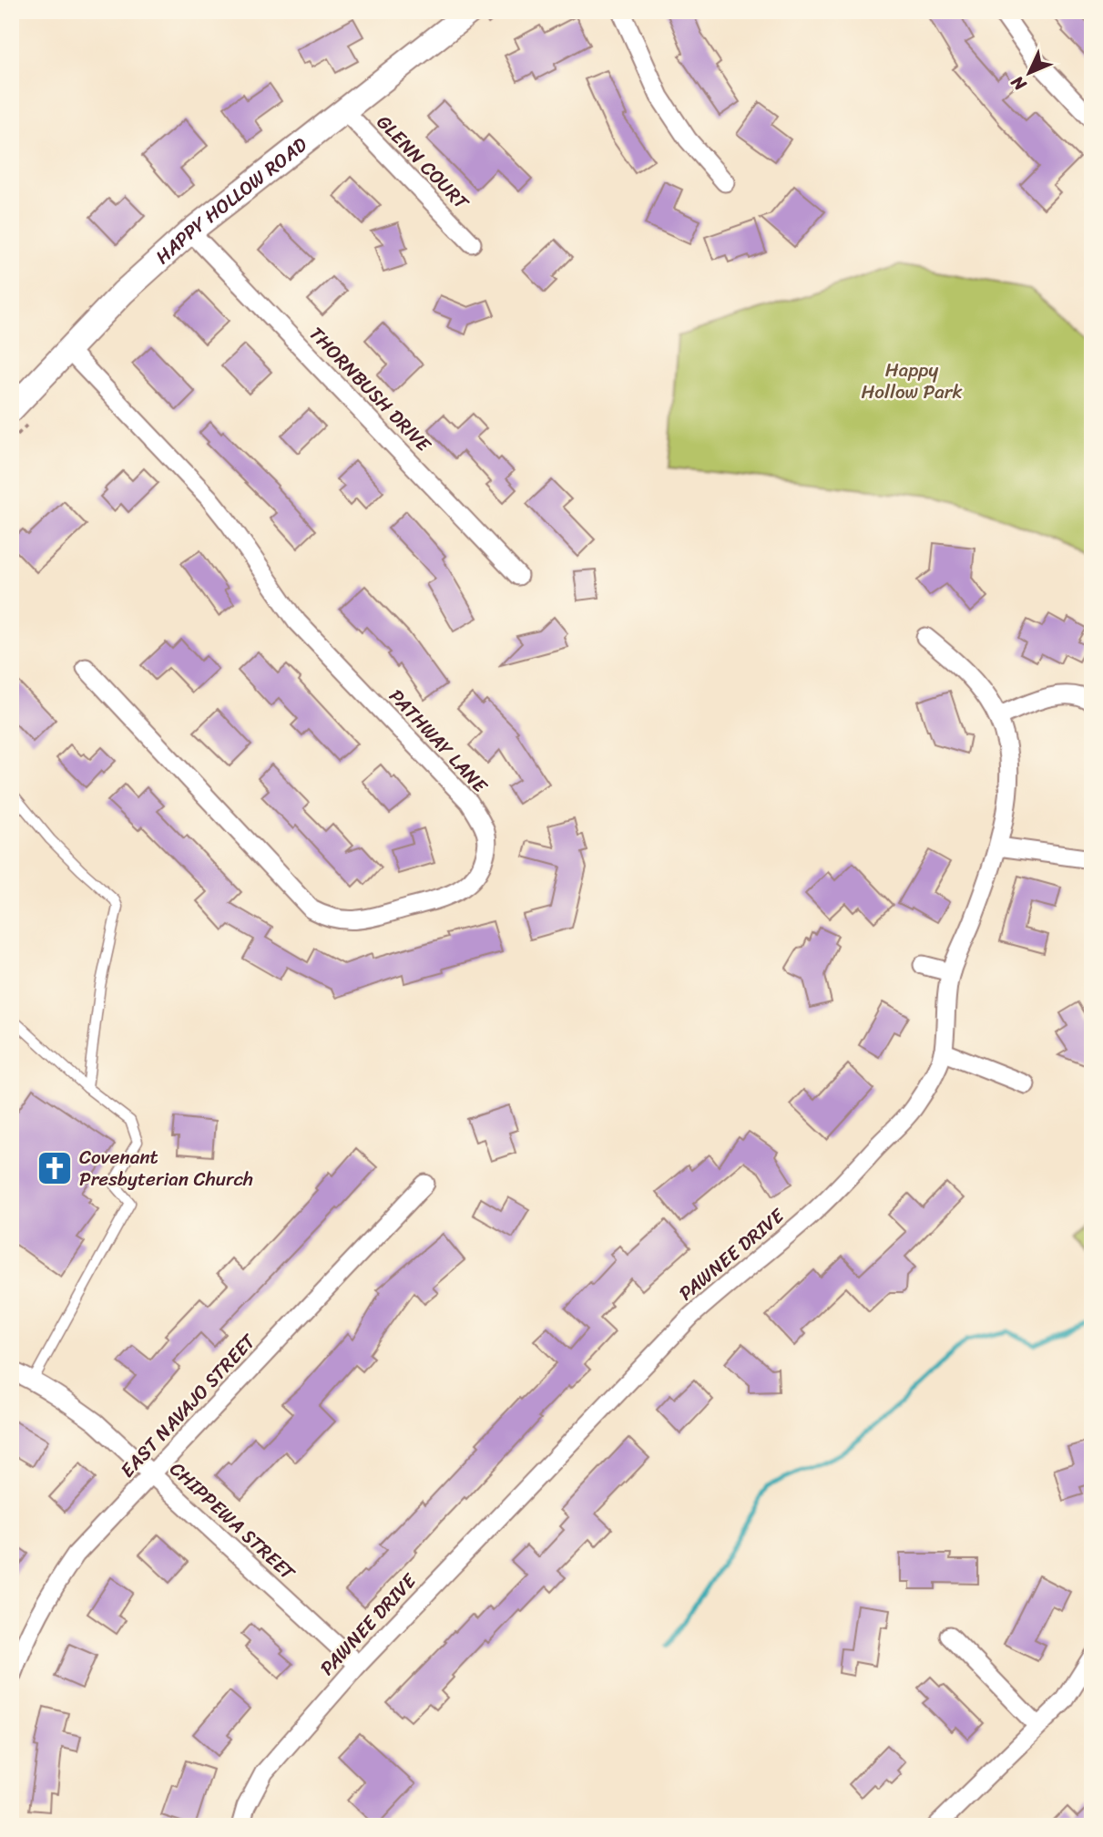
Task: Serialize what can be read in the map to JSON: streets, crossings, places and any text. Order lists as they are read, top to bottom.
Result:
{
  "streets": {
    "main road": ["HAPPY HOLLOW ROAD"],
    "street": [
      "GLENN COURT",
      "THORNBUSH DRIVE",
      "PATHWAY LANE",
      "PAWNEE DRIVE",
      "EAST NAVAJO STREET",
      "CHIPPEWA STREET"
    ]
  },
  "crossings": [
    ["GLENN COURT", "HAPPY HOLLOW ROAD"],
    ["HAPPY HOLLOW ROAD", "THORNBUSH DRIVE"],
    ["HAPPY HOLLOW ROAD", "PATHWAY LANE"],
    ["PAWNEE DRIVE", "CHIPPEWA STREET"],
    ["EAST NAVAJO STREET", "CHIPPEWA STREET"]
  ],
  "parks": ["Happy Hollow Park"],
  "places": {
    "church": ["Covenant Presbyterian Church"]
  },
  "north": "bottom left"
}
